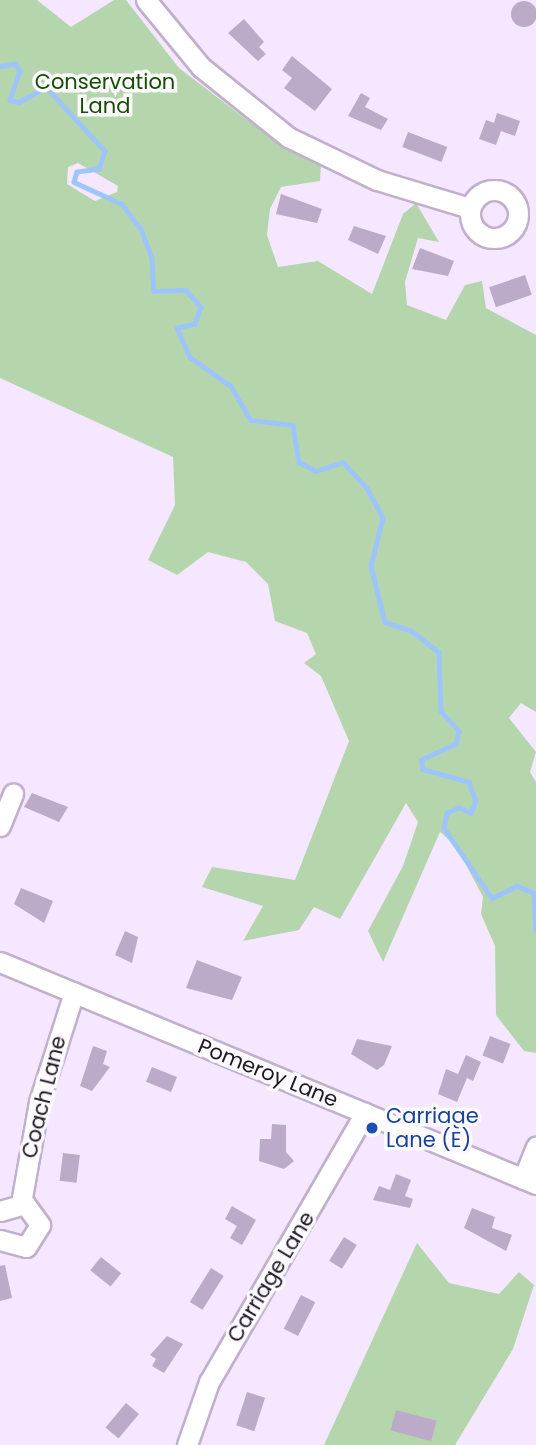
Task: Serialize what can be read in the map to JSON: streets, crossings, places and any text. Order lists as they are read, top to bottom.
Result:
{
  "streets": {
    "street": ["Pomeroy Lane", "Coach Lane", "Carriage Lane"]
  },
  "crossings": [
    ["Pomeroy Lane", "Coach Lane"],
    ["Pomeroy Lane", "Carriage Lane"]
  ],
  "parks": ["Conservation Land"],
  "places": ["Carriage Lane (E)"]
}
